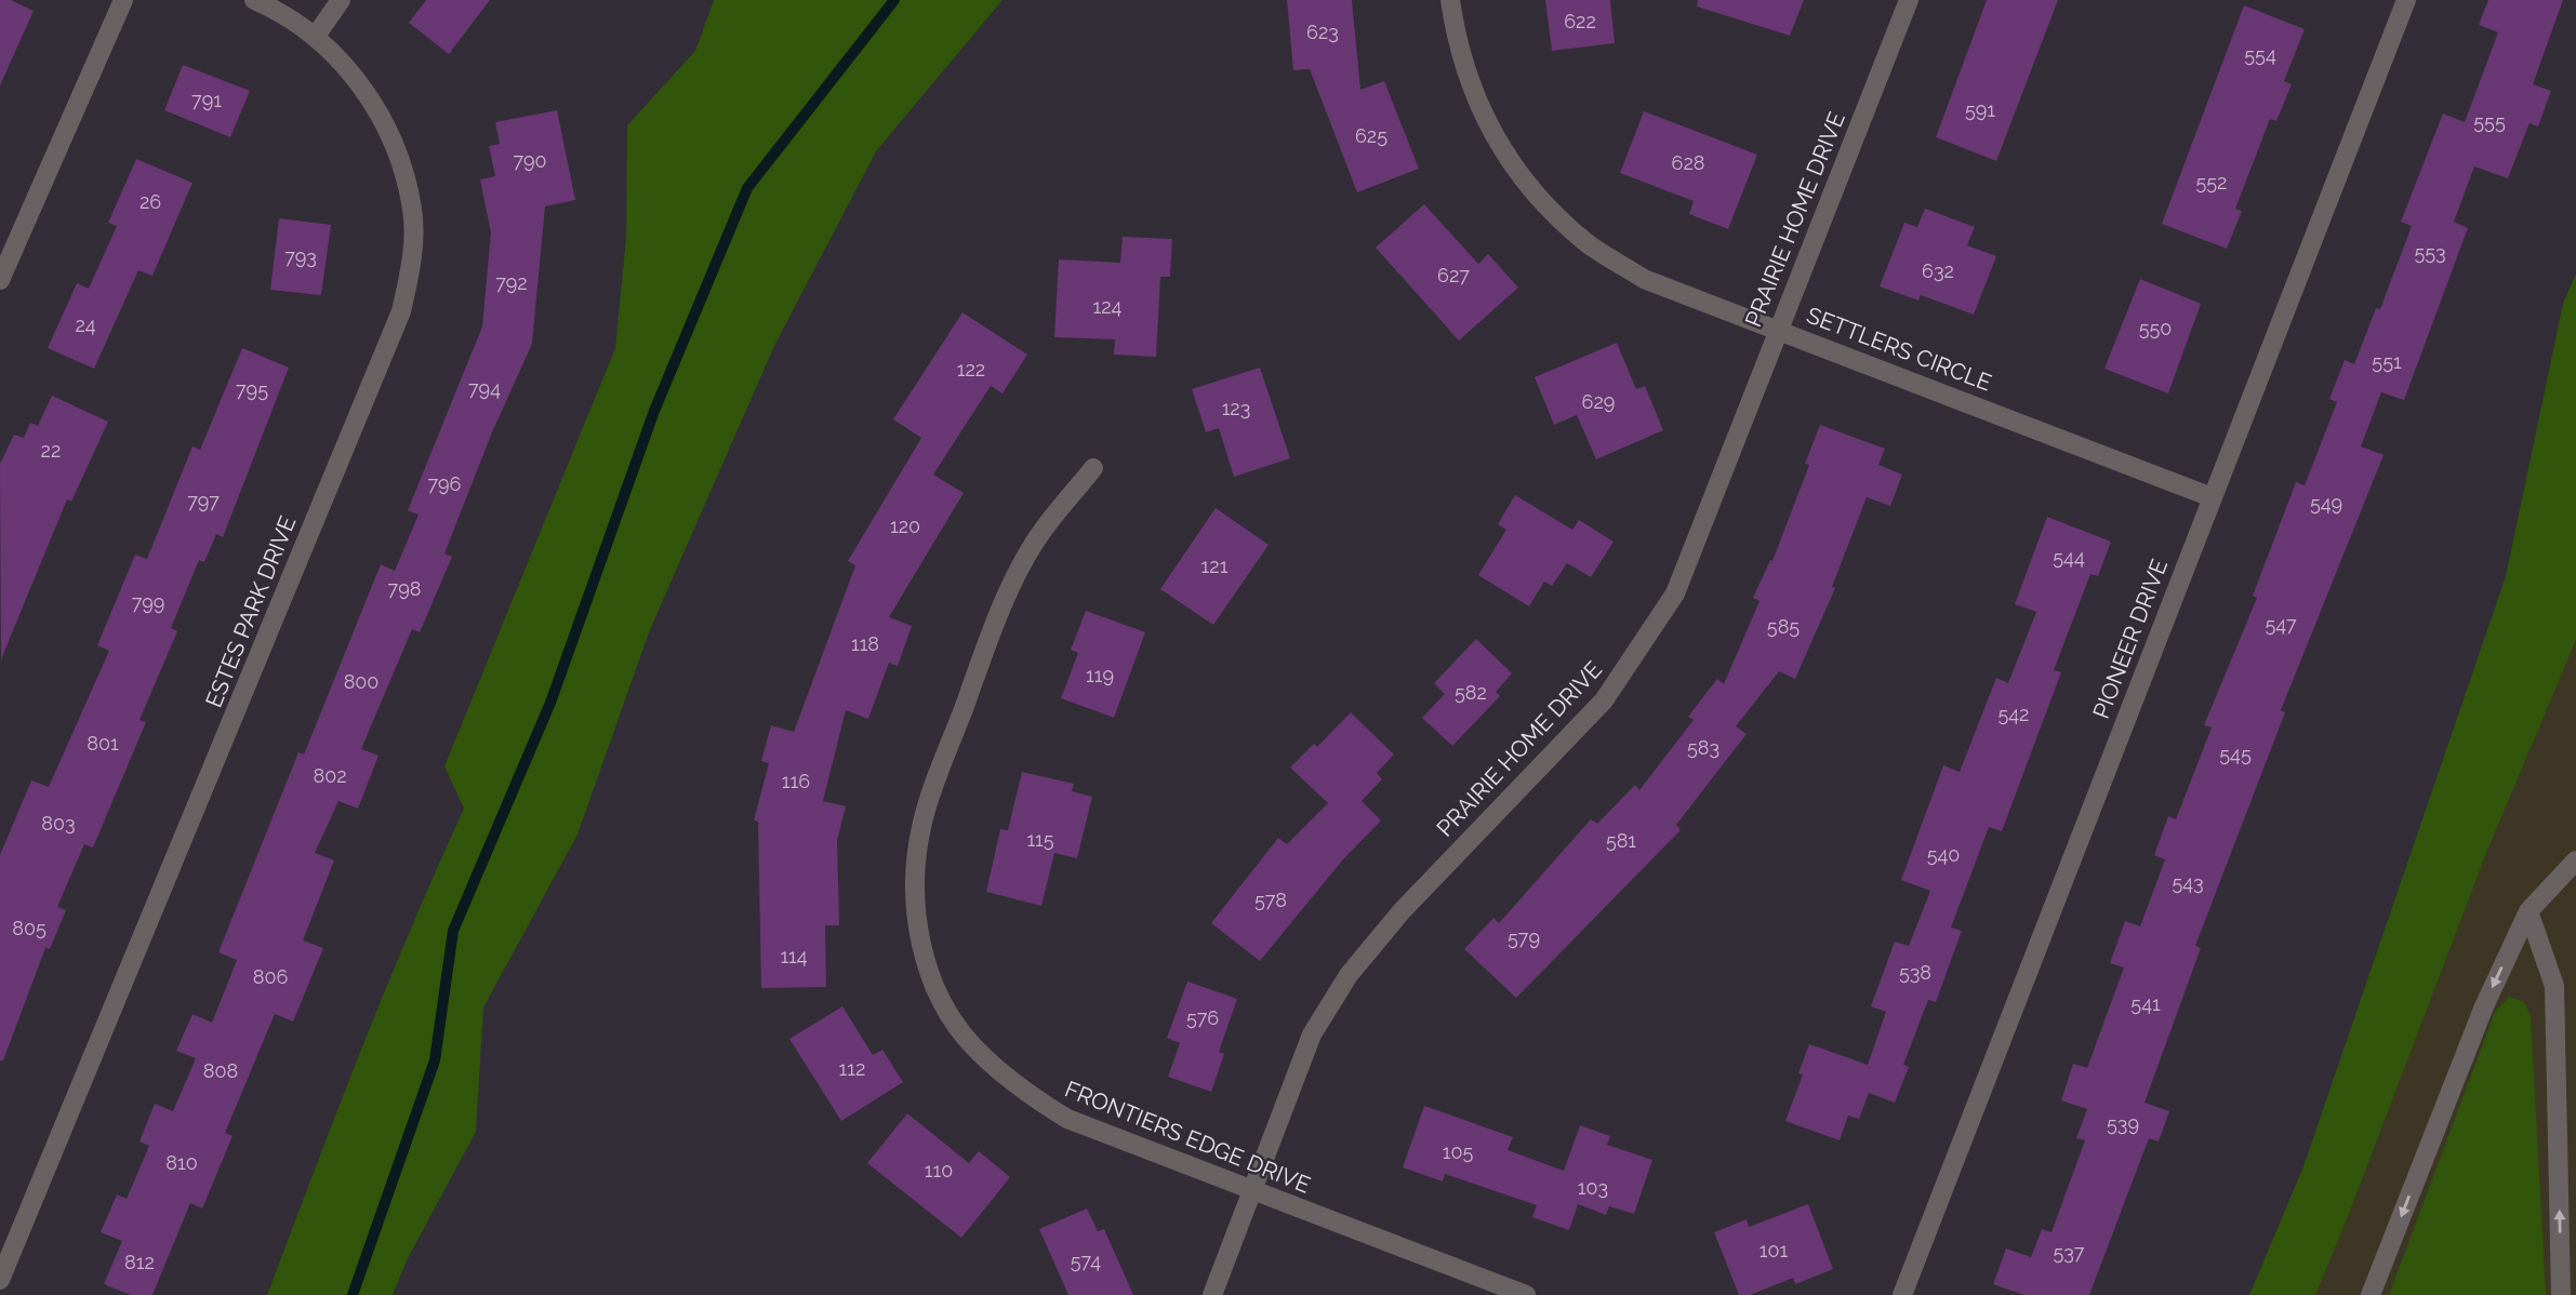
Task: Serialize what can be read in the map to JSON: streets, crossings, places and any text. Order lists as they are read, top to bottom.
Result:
{
  "streets": {
    "street": [
      "PRAIRIE HOME DRIVE",
      "SETTLERS CIRCLE",
      "ESTES PARK DRIVE",
      "PIONEER DRIVE",
      "FRONTIERS EDGE DRIVE"
    ]
  },
  "crossings": [
    ["PRAIRIE HOME DRIVE", "SETTLERS CIRCLE"],
    ["PRAIRIE HOME DRIVE", "FRONTIERS EDGE DRIVE"],
    ["SETTLERS CIRCLE", "PIONEER DRIVE"]
  ],
  "house_numbers": [
    "622",
    "623",
    "554",
    "791",
    "591",
    "555",
    "625",
    "790",
    "628",
    "552",
    "26",
    "553",
    "793",
    "632",
    "627",
    "792",
    "124",
    "24",
    "550",
    "551",
    "122",
    "794",
    "795",
    "629",
    "123",
    "22",
    "796",
    "797",
    "549",
    "120",
    "544",
    "121",
    "798",
    "799",
    "547",
    "585",
    "118",
    "119",
    "800",
    "582",
    "542",
    "801",
    "583",
    "545",
    "802",
    "116",
    "803",
    "115",
    "581",
    "540",
    "543",
    "578",
    "805",
    "579",
    "114",
    "538",
    "806",
    "541",
    "576",
    "112",
    "808",
    "539",
    "105",
    "810",
    "110",
    "103",
    "101",
    "537",
    "574",
    "812"
  ]
}
